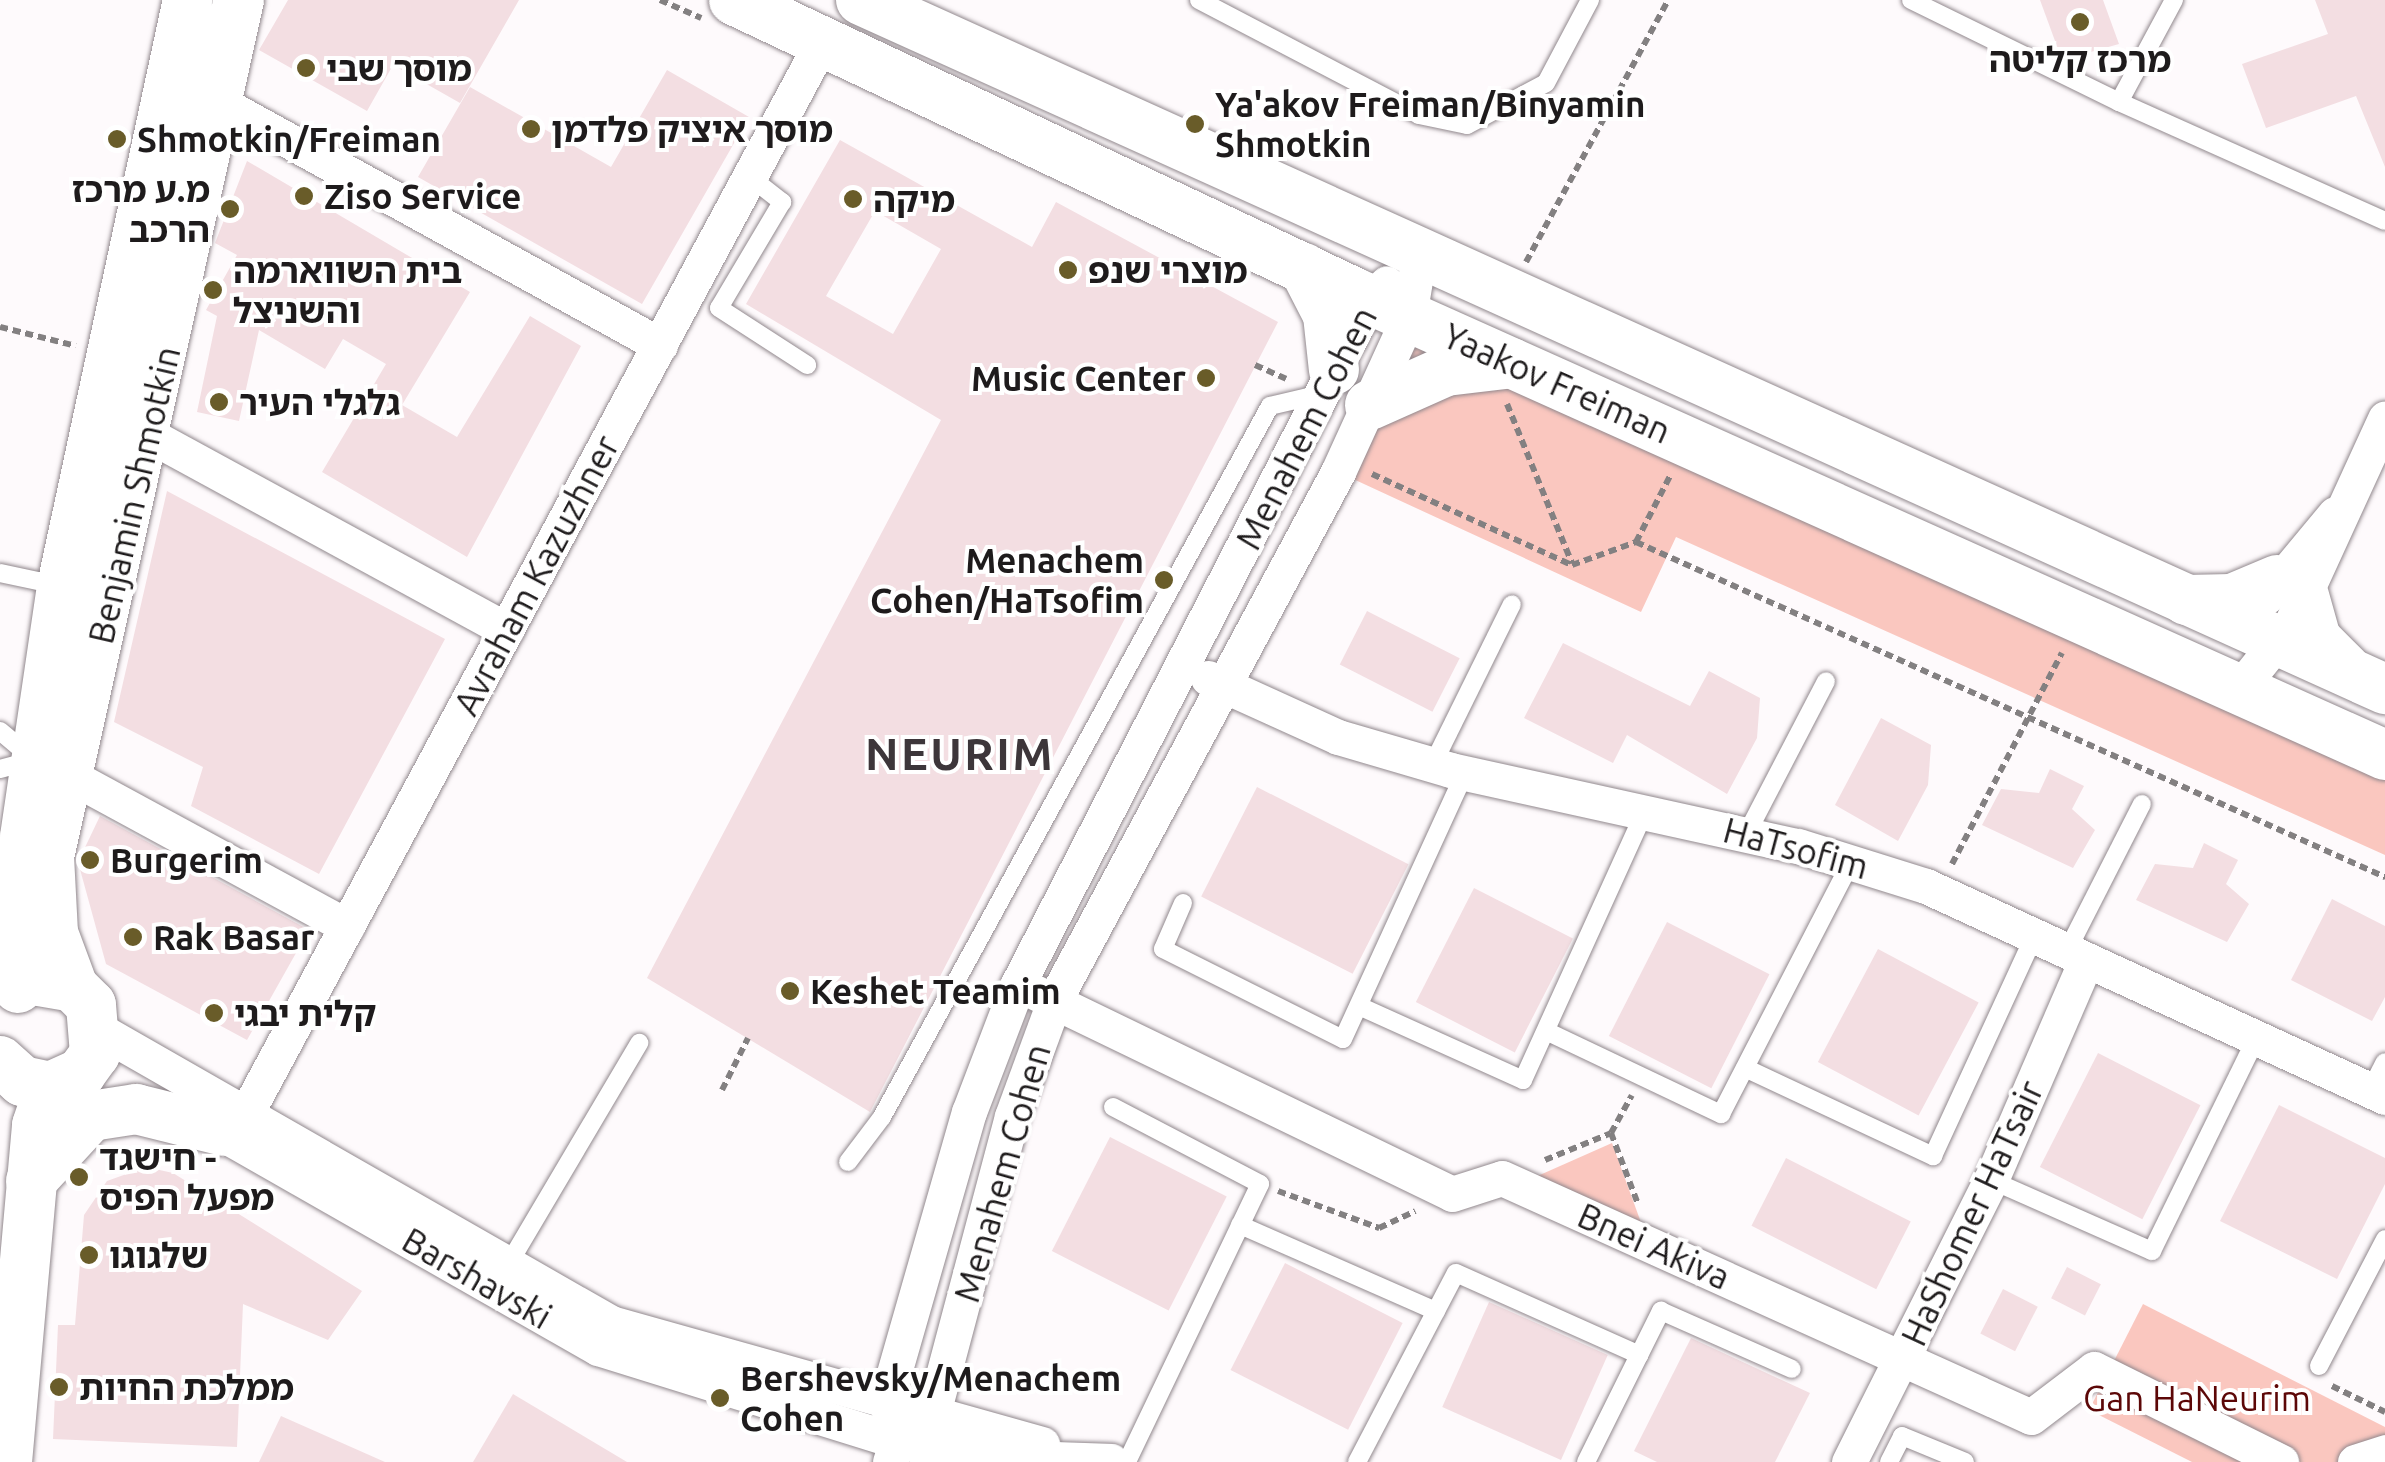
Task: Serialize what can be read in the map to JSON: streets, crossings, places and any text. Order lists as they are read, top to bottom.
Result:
{
  "streets": {
    "main road": ["Yaakov Freiman", "Benjamin Shmotkin"],
    "street": [
      "Menahem Cohen",
      "Avraham Kazuzhner",
      "HaTsofim",
      "HaShomer HaTsair",
      "Bnei Akiva",
      "Barshavski"
    ]
  },
  "crossings": [
    ["Yaakov Freiman", "Menahem Cohen"],
    ["Yaakov Freiman", "Avraham Kazuzhner"],
    ["Menahem Cohen", "HaTsofim"],
    ["Menahem Cohen", "Barshavski"],
    ["Benjamin Shmotkin", "Barshavski"],
    ["Avraham Kazuzhner", "Barshavski"],
    ["HaTsofim", "HaShomer HaTsair"],
    ["HaShomer HaTsair", "Bnei Akiva"]
  ],
  "districts": ["NEURIM"],
  "parks": ["Gan HaNeurim"],
  "places": [
    "מרכז קליטה",
    "מוסך שבי",
    "Ya'akov Freiman/Binyamin Shmotkin",
    "מוסך איציק פלדמן",
    "Shmotkin/Freiman",
    "Ziso Service",
    "מיקה",
    "מ.ע מרכז הרכב",
    "מוצרי שנפ",
    "בית השווארמה והשניצל",
    "Music Center",
    "גלגלי העיר",
    "Menachem Cohen/HaTsofim",
    "Burgerim",
    "Rak Basar",
    "Keshet Teamim",
    "קלית יבגי",
    "חישגד - מפעל הפיס",
    "שלגוגו",
    "ממלכת החיות",
    "Bershevsky/Menachem Cohen"
  ]
}
